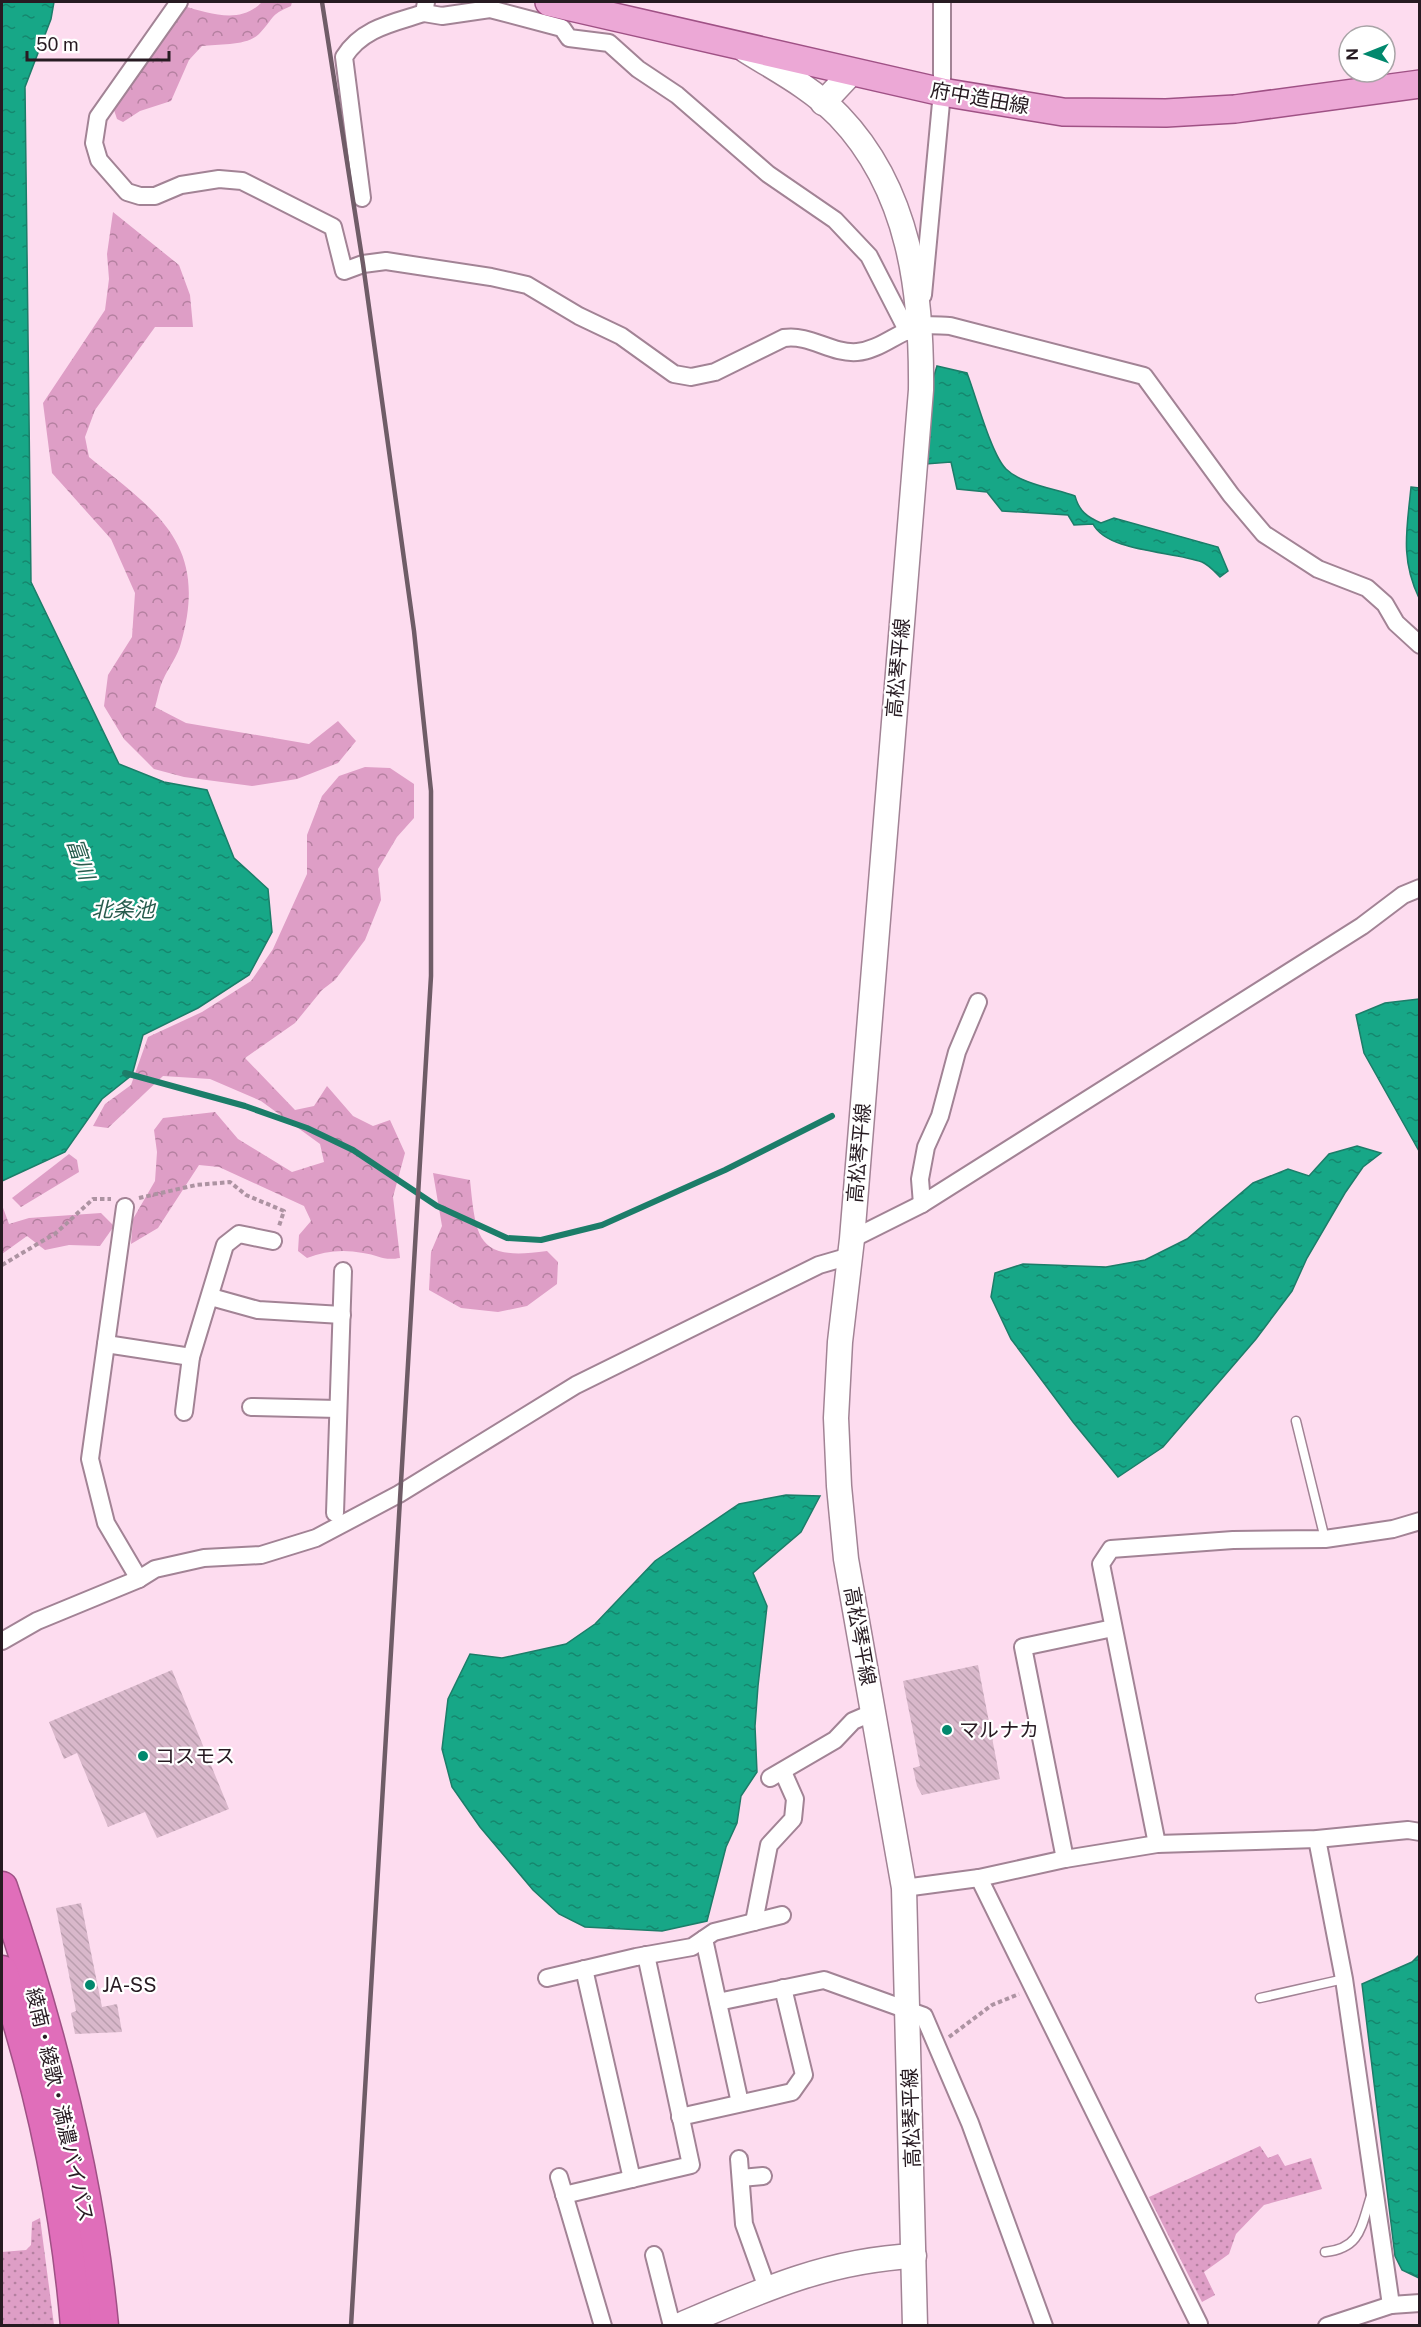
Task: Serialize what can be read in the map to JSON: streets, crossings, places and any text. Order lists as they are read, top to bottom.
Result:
{
  "streets": {
    "highway": ["綾南・綾歌・満濃バイパス"],
    "main road": ["府中造田線", "高松琴平線"]
  },
  "crossings": [
    ["府中造田線", "高松琴平線"]
  ],
  "water": ["富川", "北条池"],
  "places": ["マルナカ", "コスモス", "JA-SS"],
  "scale_bar": "50 m",
  "north": "left"
}
